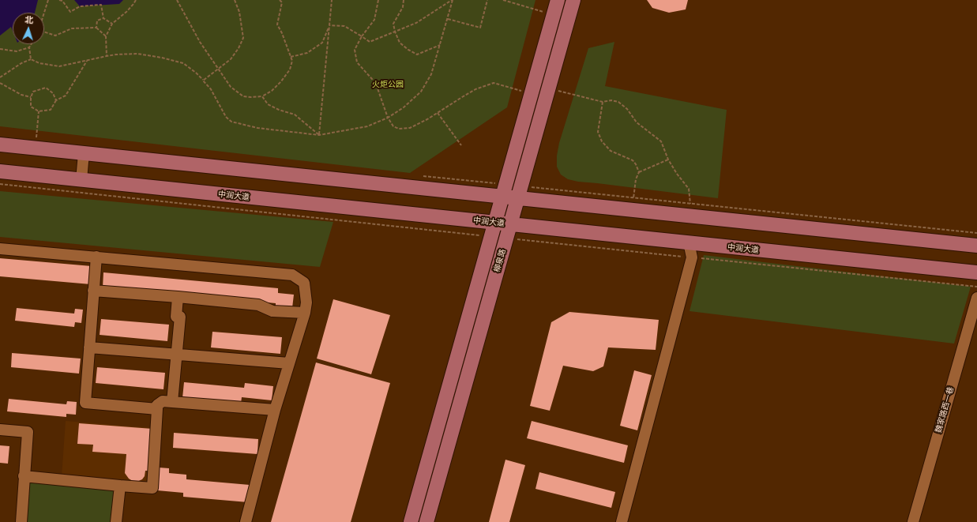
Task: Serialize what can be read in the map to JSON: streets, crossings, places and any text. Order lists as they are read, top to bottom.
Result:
{
  "streets": {
    "main road": ["中润大道", "柳泉路"],
    "street": ["魏家路西一巷"]
  },
  "crossings": [
    ["中润大道", "柳泉路"]
  ],
  "parks": ["火炬公园"],
  "north": "top"
}
